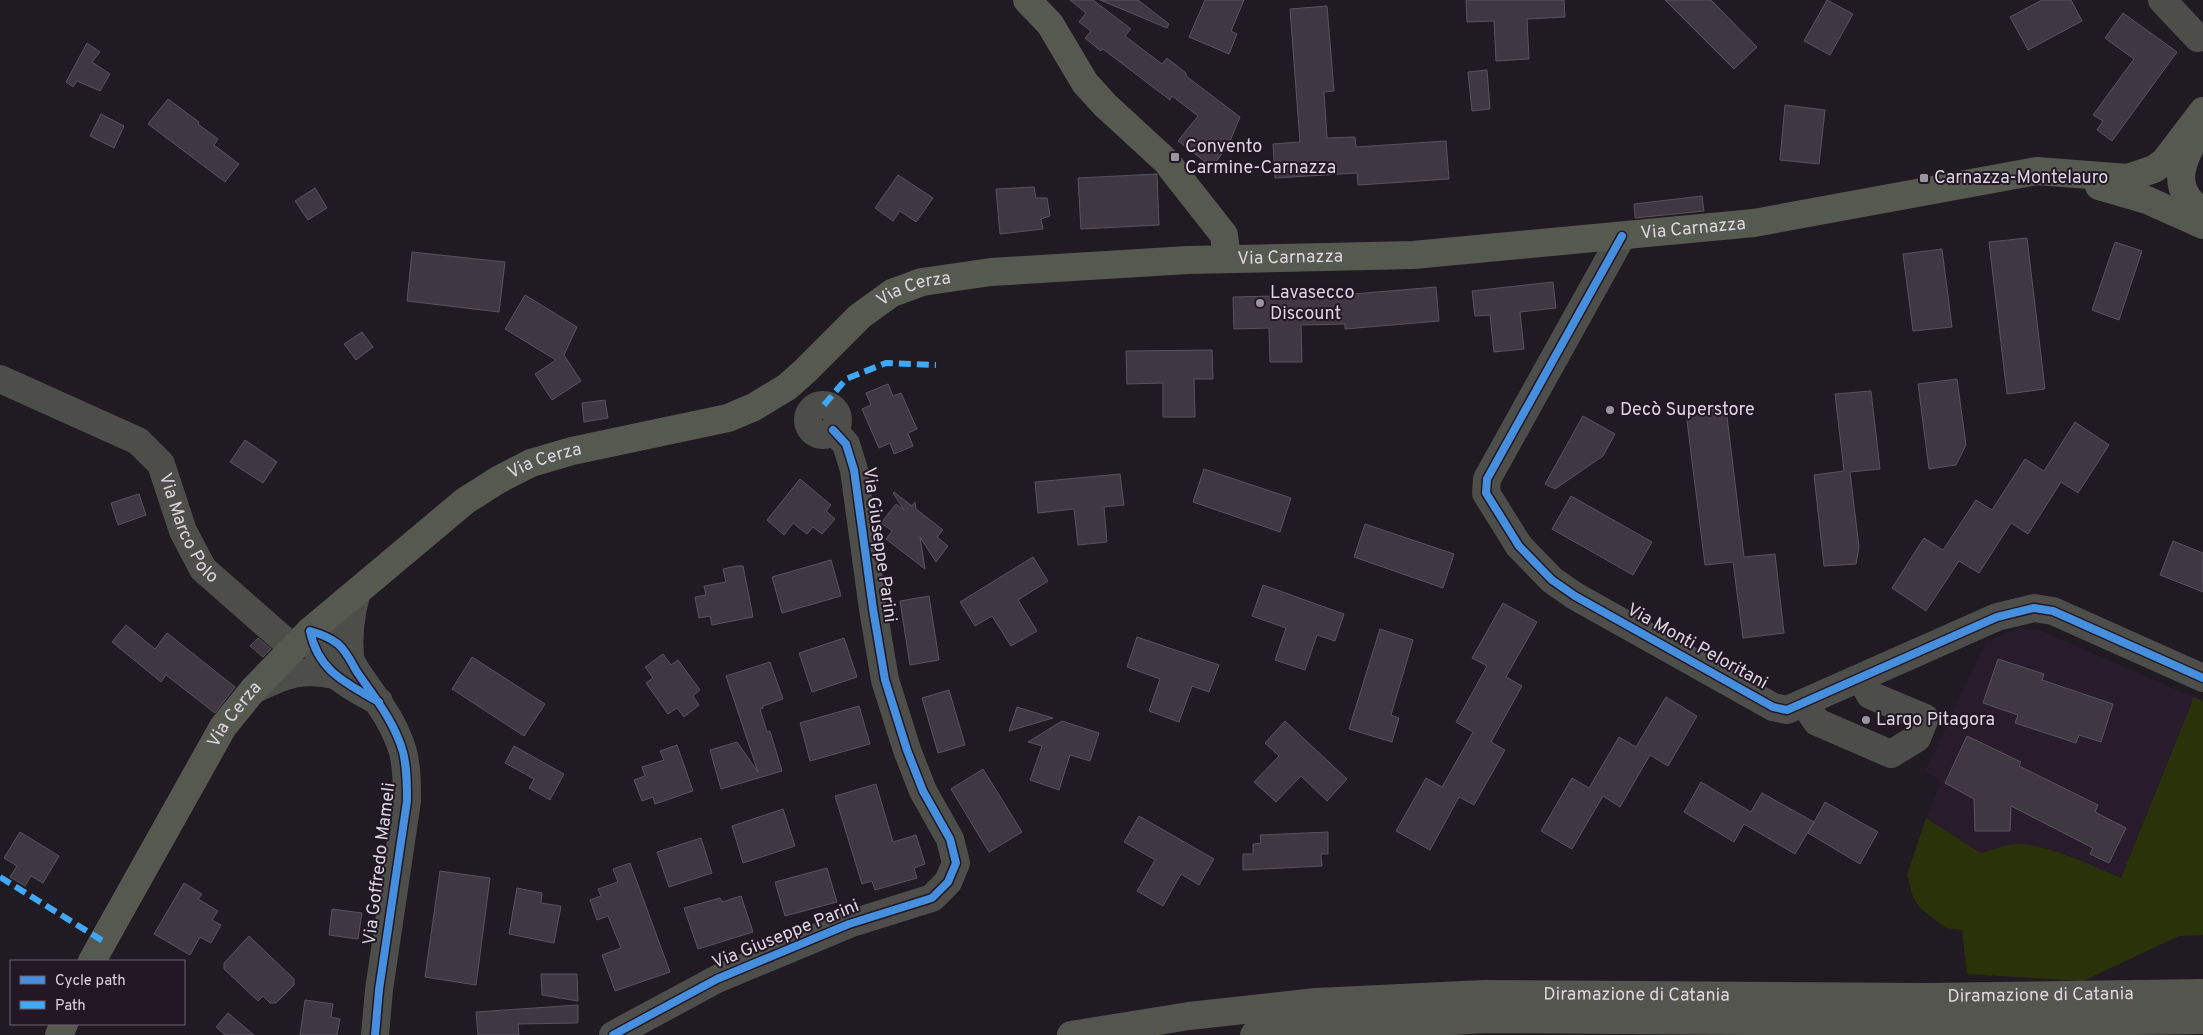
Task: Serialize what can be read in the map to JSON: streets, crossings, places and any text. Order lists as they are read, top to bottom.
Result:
{
  "streets": {
    "highway": ["Diramazione di Catania"],
    "main road": ["Via Carnazza", "Via Cerza"],
    "street": [
      "Via Marco Polo",
      "Via Giuseppe Parini",
      "Via Monti Peloritani",
      "Via Goffredo Mameli"
    ]
  },
  "crossings": [
    ["Via Carnazza", "Via Cerza"],
    ["Via Carnazza", "Via Monti Peloritani"],
    ["Via Cerza", "Via Marco Polo"],
    ["Via Marco Polo", "Via Goffredo Mameli"]
  ],
  "places": {
    "transit": ["Convento Carmine-Carnazza", "Carnazza-Montelauro"],
    "other": ["Lavasecco Discount", "Decò Superstore", "Largo Pitagora"]
  },
  "legend": ["Cycle path", "Path"]
}
